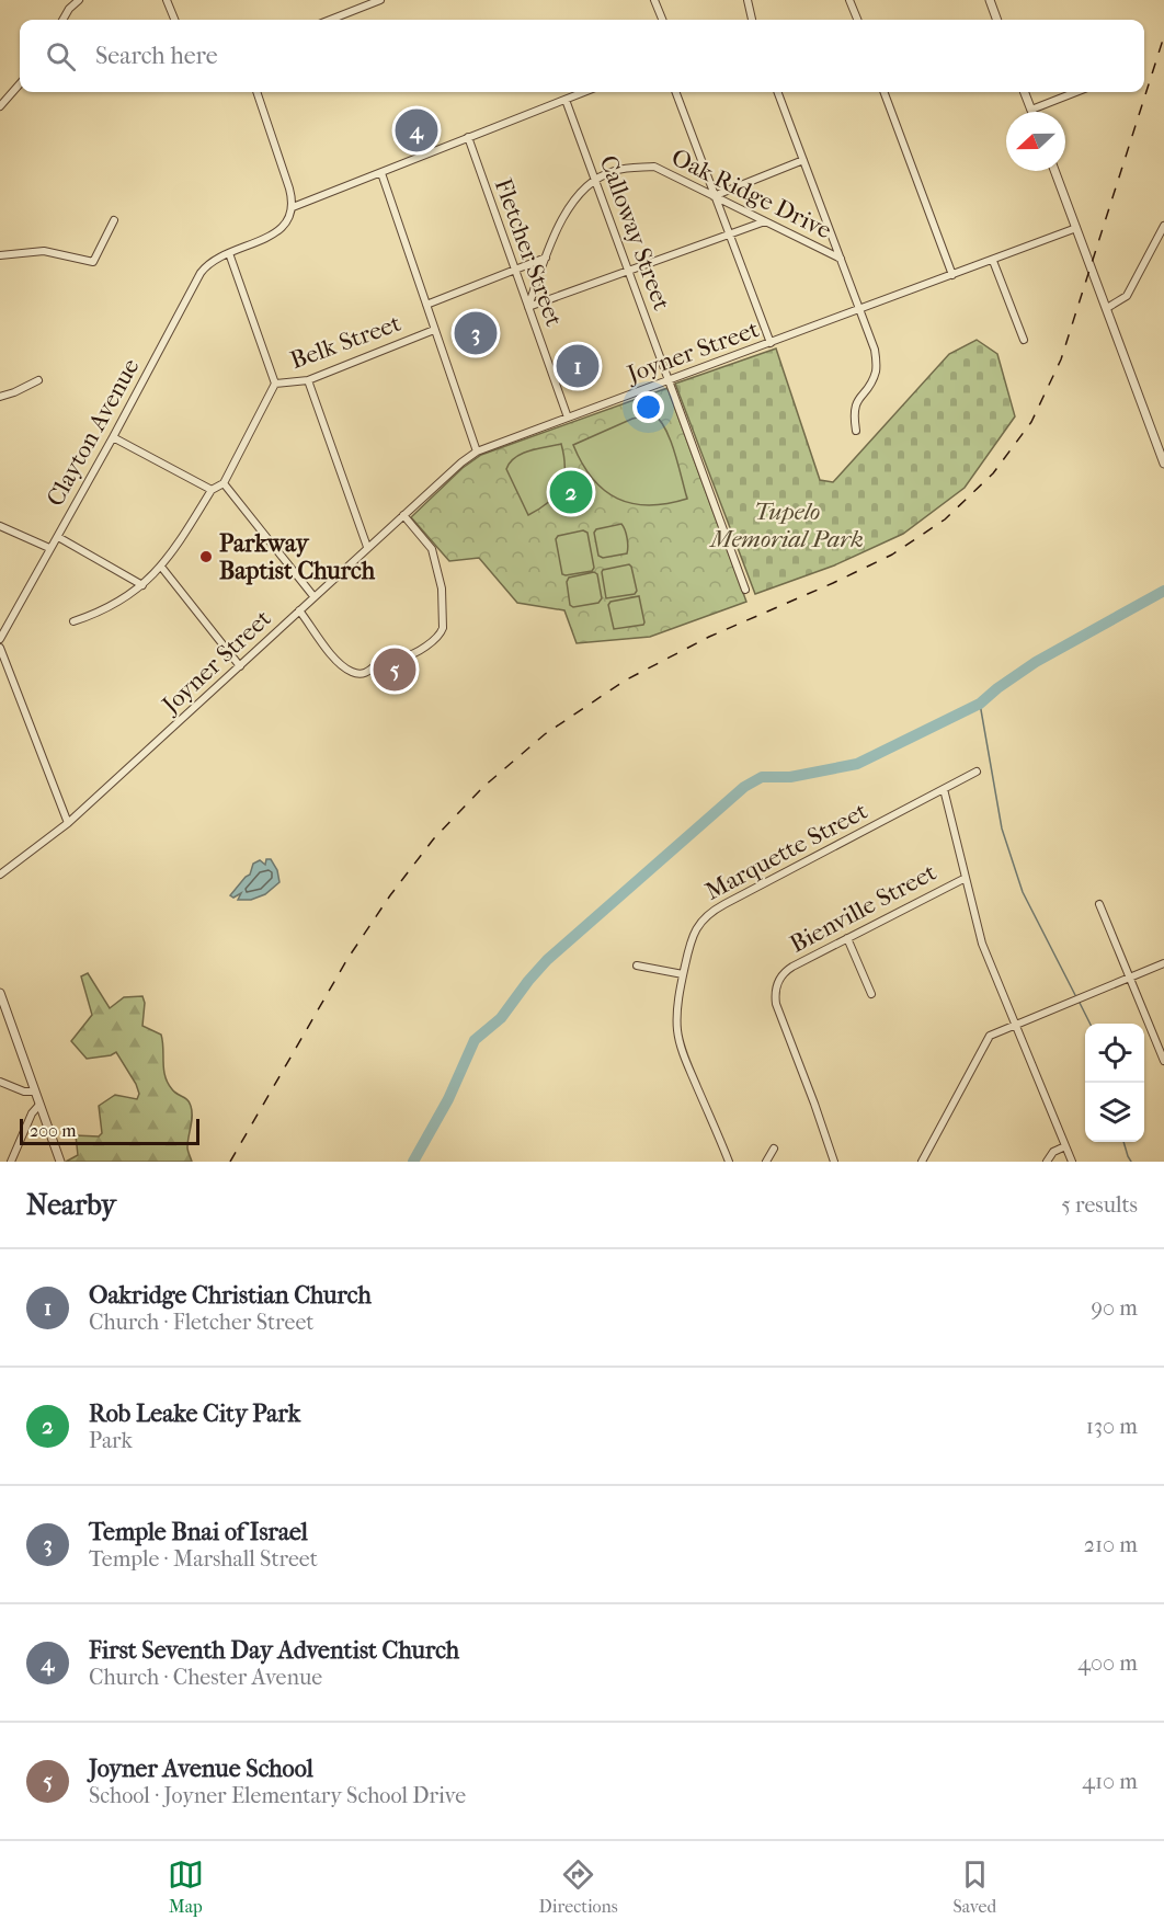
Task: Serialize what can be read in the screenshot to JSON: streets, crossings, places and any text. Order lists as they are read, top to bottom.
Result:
{
  "streets": {
    "street": [
      "Oak Ridge Drive",
      "Calloway Street",
      "Fletcher Street",
      "Belk Street",
      "Joyner Street",
      "Clayton Avenue",
      "Marquette Street",
      "Bienville Street"
    ]
  },
  "crossings": [
    ["Oak Ridge Drive", "Calloway Street"],
    ["Oak Ridge Drive", "Fletcher Street"],
    ["Calloway Street", "Joyner Street"],
    ["Fletcher Street", "Joyner Street"]
  ],
  "parks": ["Tupelo Memorial Park"],
  "places": ["Parkway Baptist Church"],
  "scale_bar": "200 m",
  "north": "left",
  "page": {
    "search": "Search here",
    "pins": [
      "4",
      "3",
      "1",
      "2",
      "5"
    ],
    "scale": "200 m",
    "heading": ["Nearby", "5 results"],
    "list": [
      {
        "mark": "1",
        "name": "Oakridge Christian Church",
        "note": "Church · Fletcher Street",
        "value": "90 m"
      },
      {
        "mark": "2",
        "name": "Rob Leake City Park",
        "note": "Park",
        "value": "130 m"
      },
      {
        "mark": "3",
        "name": "Temple Bnai of Israel",
        "note": "Temple · Marshall Street",
        "value": "210 m"
      },
      {
        "mark": "4",
        "name": "First Seventh Day Adventist Church",
        "note": "Church · Chester Avenue",
        "value": "400 m"
      },
      {
        "mark": "5",
        "name": "Joyner Avenue School",
        "note": "School · Joyner Elementary School Drive",
        "value": "410 m"
      }
    ],
    "nav": ["Map", "Directions", "Saved"]
  }
}
